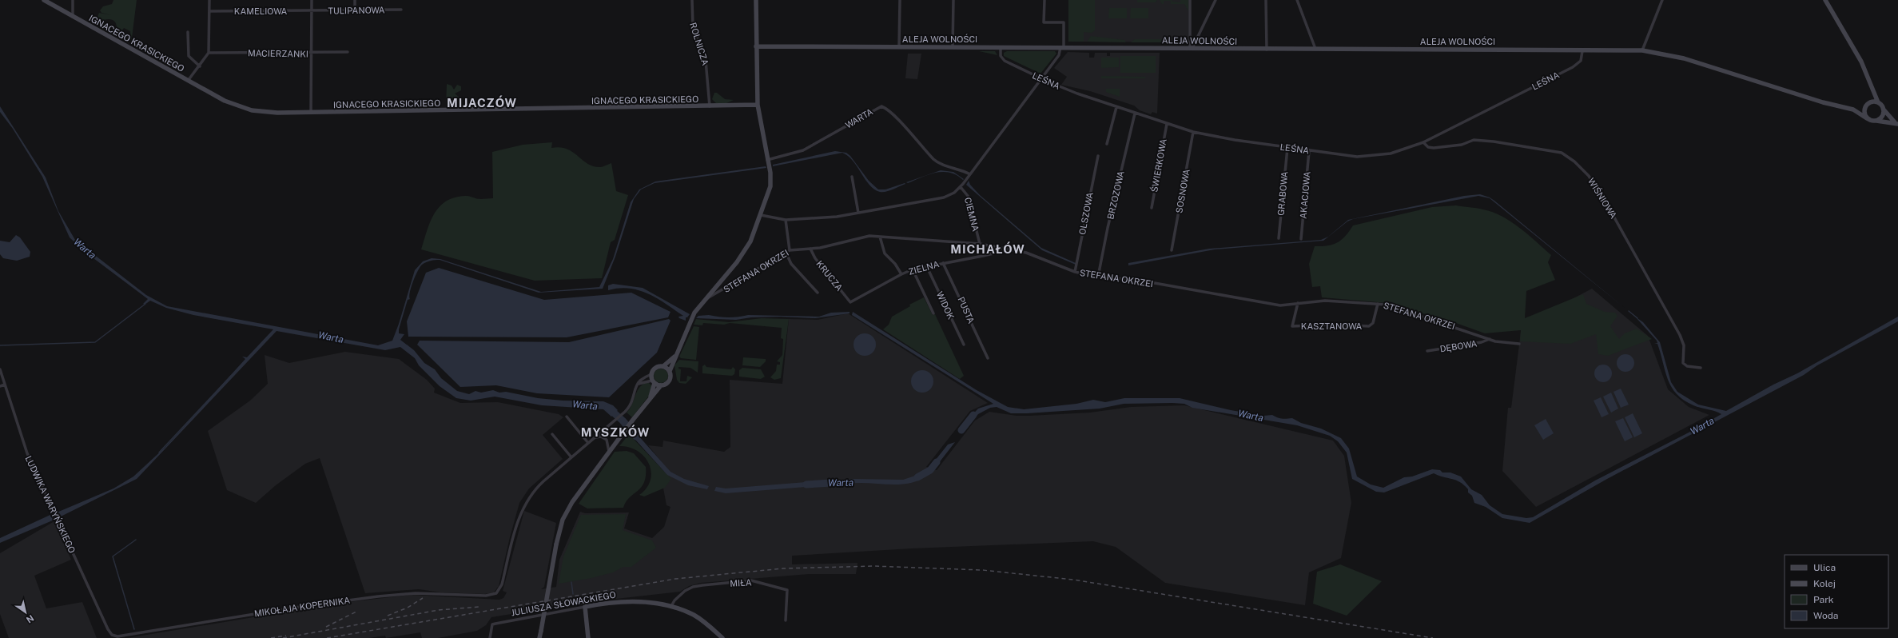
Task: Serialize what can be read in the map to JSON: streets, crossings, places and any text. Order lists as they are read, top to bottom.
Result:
{
  "streets": {
    "street": [
      "TULIPANOWA",
      "KAMELIOWA",
      "ALEJA WOLNOŚCI",
      "IGNACEGO KRASICKIEGO",
      "ROLNICZA",
      "MACIERZANKI",
      "LEŚNA",
      "WARTA",
      "ŚWIERKOWA",
      "SOSNOWA",
      "GRABOWA",
      "BRZOZOWA",
      "AKACJOWA",
      "WIŚNIOWA",
      "OLSZOWA",
      "CIEMNA",
      "ZIELNA",
      "STEFANA OKRZEI",
      "KRUCZA",
      "WIDOK",
      "PUSTA",
      "KASZTANOWA",
      "DĘBOWA",
      "LUDWIKA WARYŃSKIEGO",
      "MIŁA",
      "JULIUSZA SŁOWACKIEGO",
      "MIKOŁAJA KOPERNIKA"
    ]
  },
  "crossings": [
    ["TULIPANOWA", "KAMELIOWA"],
    ["ALEJA WOLNOŚCI", "LEŚNA"],
    ["IGNACEGO KRASICKIEGO", "ROLNICZA"],
    ["LEŚNA", "ŚWIERKOWA"],
    ["LEŚNA", "SOSNOWA"],
    ["LEŚNA", "GRABOWA"],
    ["LEŚNA", "BRZOZOWA"],
    ["LEŚNA", "AKACJOWA"],
    ["LEŚNA", "WIŚNIOWA"],
    ["BRZOZOWA", "STEFANA OKRZEI"],
    ["OLSZOWA", "STEFANA OKRZEI"],
    ["CIEMNA", "STEFANA OKRZEI"],
    ["ZIELNA", "STEFANA OKRZEI"],
    ["ZIELNA", "KRUCZA"],
    ["ZIELNA", "WIDOK"],
    ["ZIELNA", "PUSTA"],
    ["STEFANA OKRZEI", "KRUCZA"],
    ["STEFANA OKRZEI", "KASZTANOWA"],
    ["STEFANA OKRZEI", "DĘBOWA"],
    ["LUDWIKA WARYŃSKIEGO", "MIKOŁAJA KOPERNIKA"],
    ["MIŁA", "JULIUSZA SŁOWACKIEGO"]
  ],
  "districts": ["MIJACZÓW", "MICHAŁÓW", "MYSZKÓW"],
  "water": ["Warta"],
  "legend": [
    "Ulica",
    "Kolej",
    "Park",
    "Woda"
  ],
  "north": "bottom right"
}
